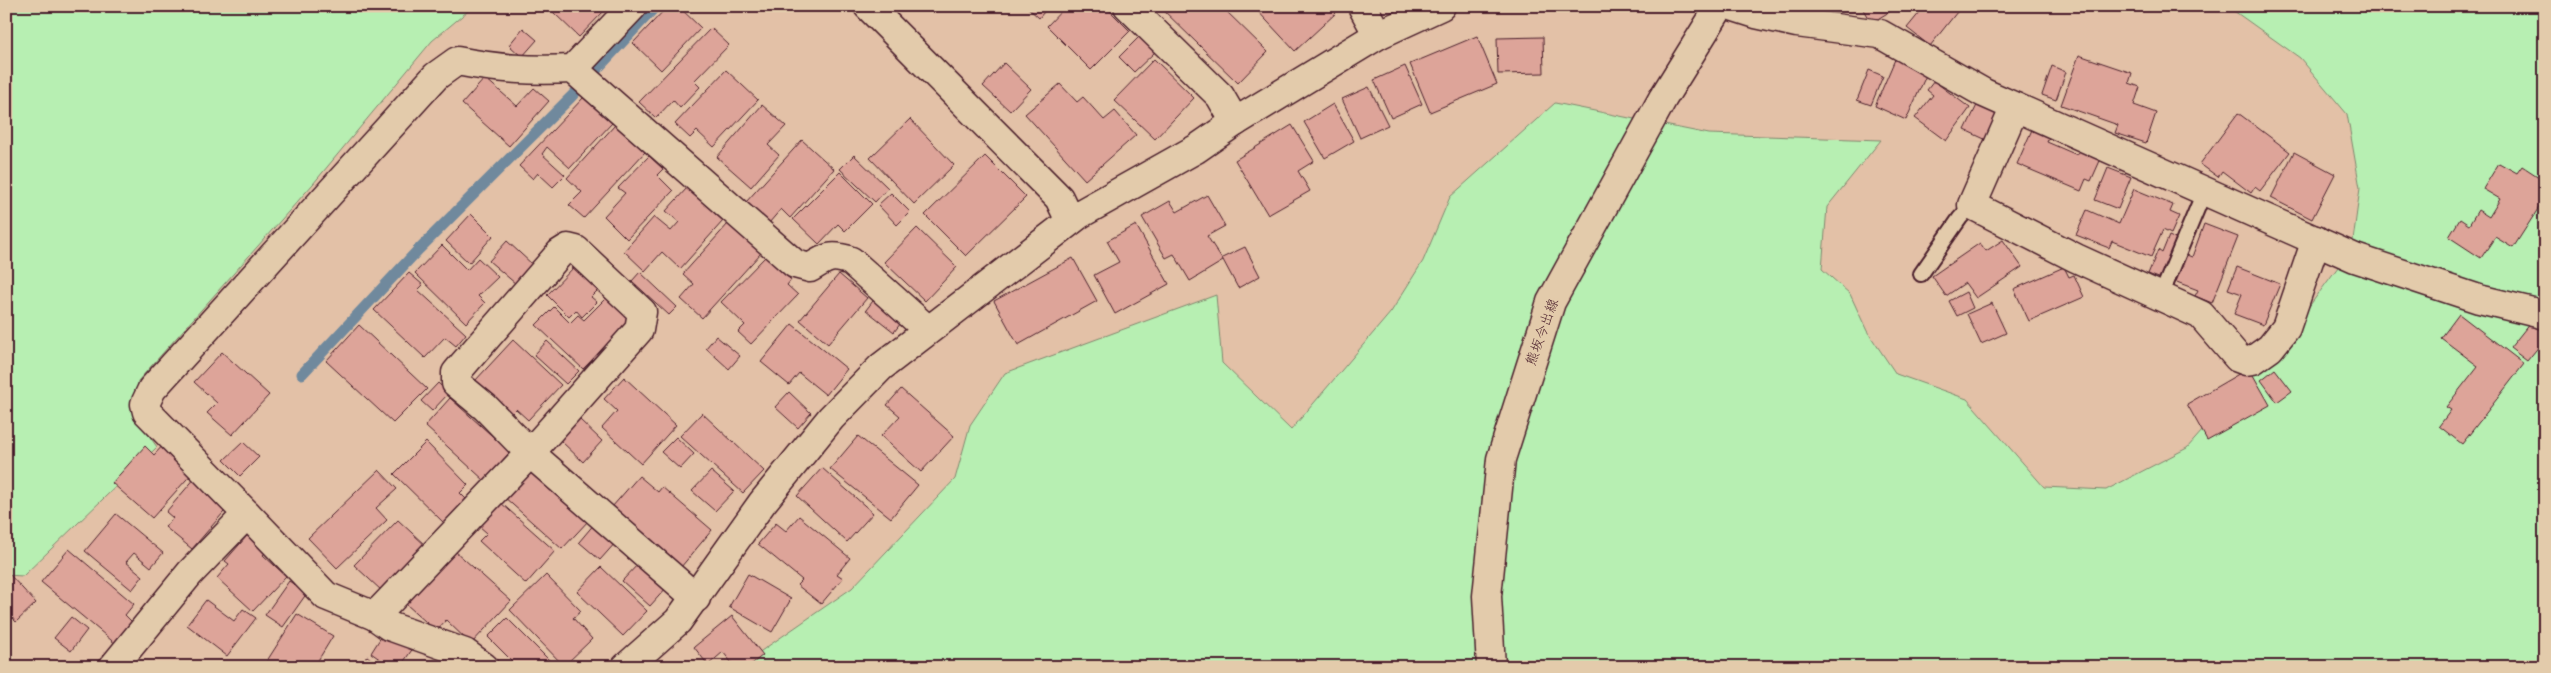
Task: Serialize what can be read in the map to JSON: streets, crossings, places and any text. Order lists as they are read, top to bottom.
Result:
{
  "streets": {
    "street": ["熊坂今出線"]
  }
}
